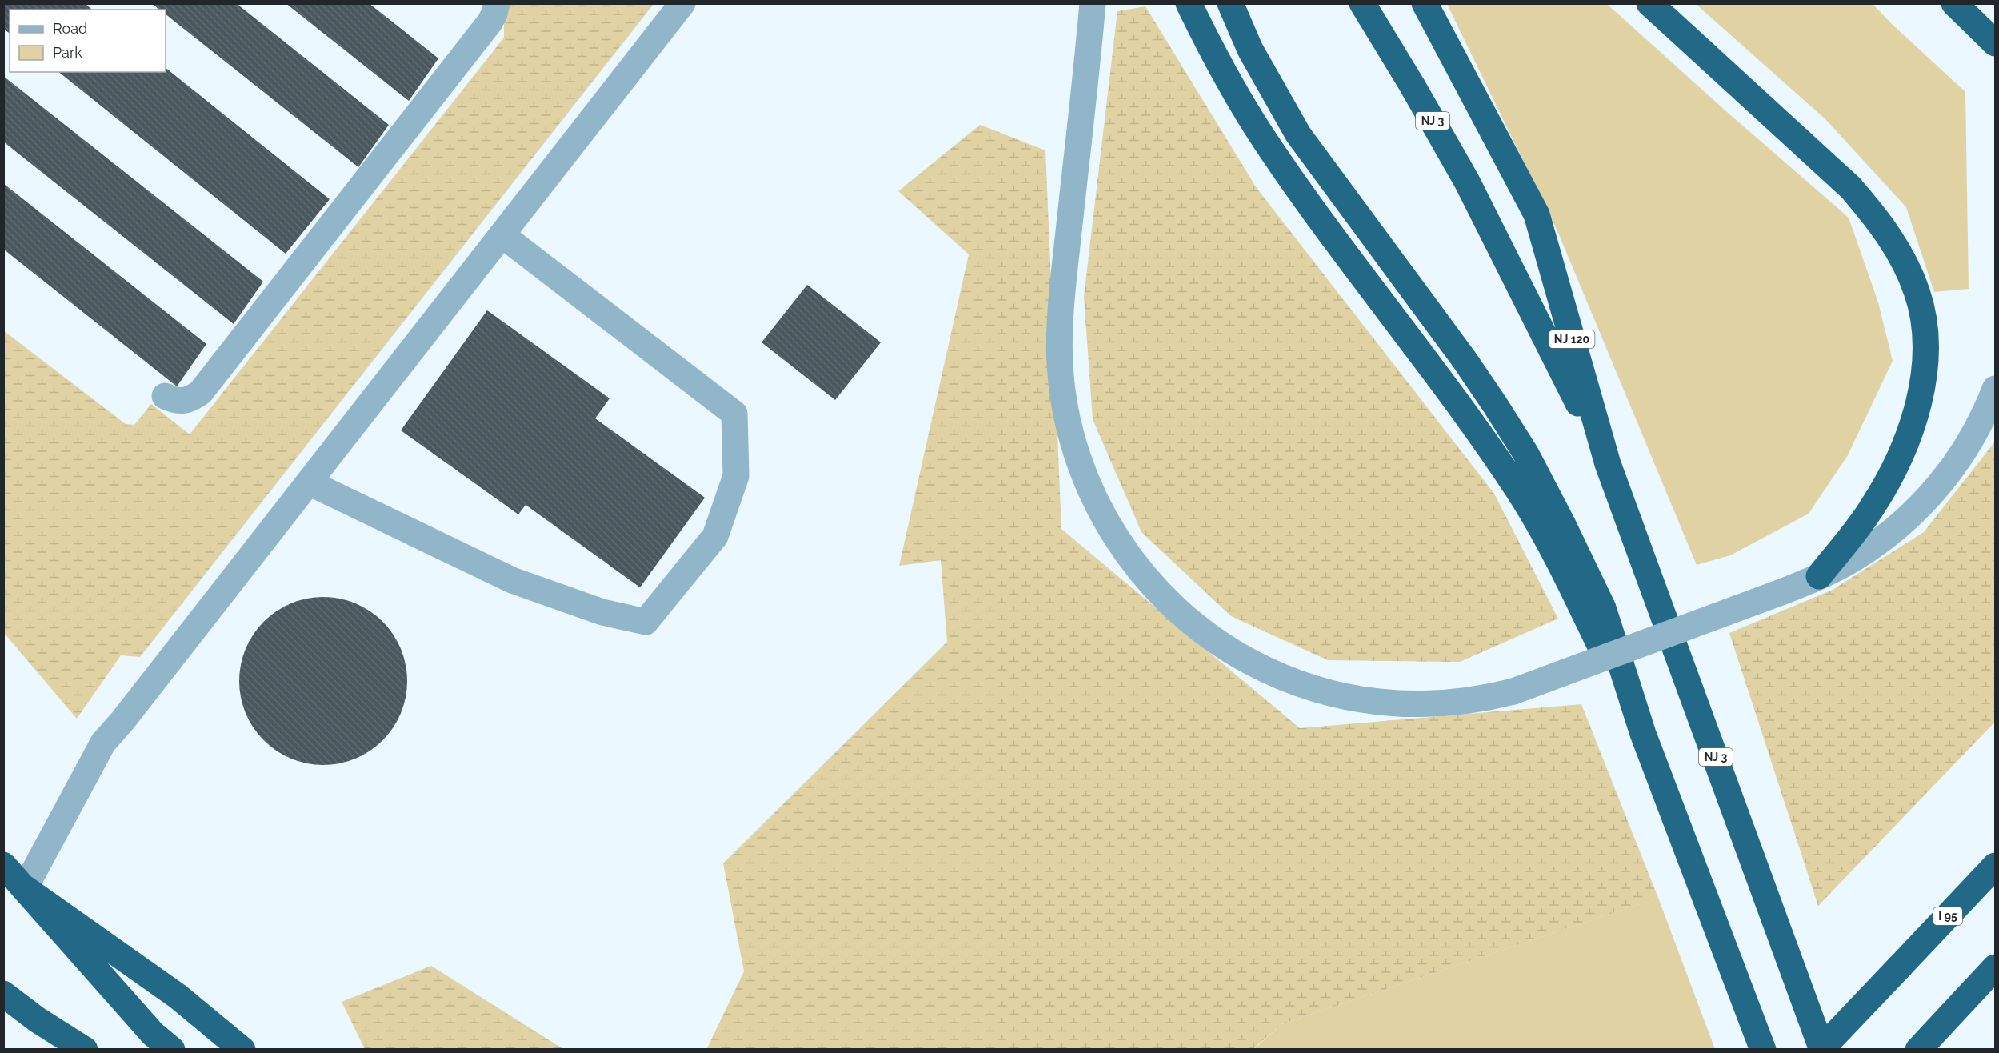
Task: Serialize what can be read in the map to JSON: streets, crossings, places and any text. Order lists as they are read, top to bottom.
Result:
{
  "streets": {
    "highway": ["NJ 3", "NJ 120", "I 95"]
  },
  "crossings": [
    ["NJ 3", "NJ 120"],
    ["NJ 3", "I 95"]
  ],
  "legend": ["Road", "Park"]
}
